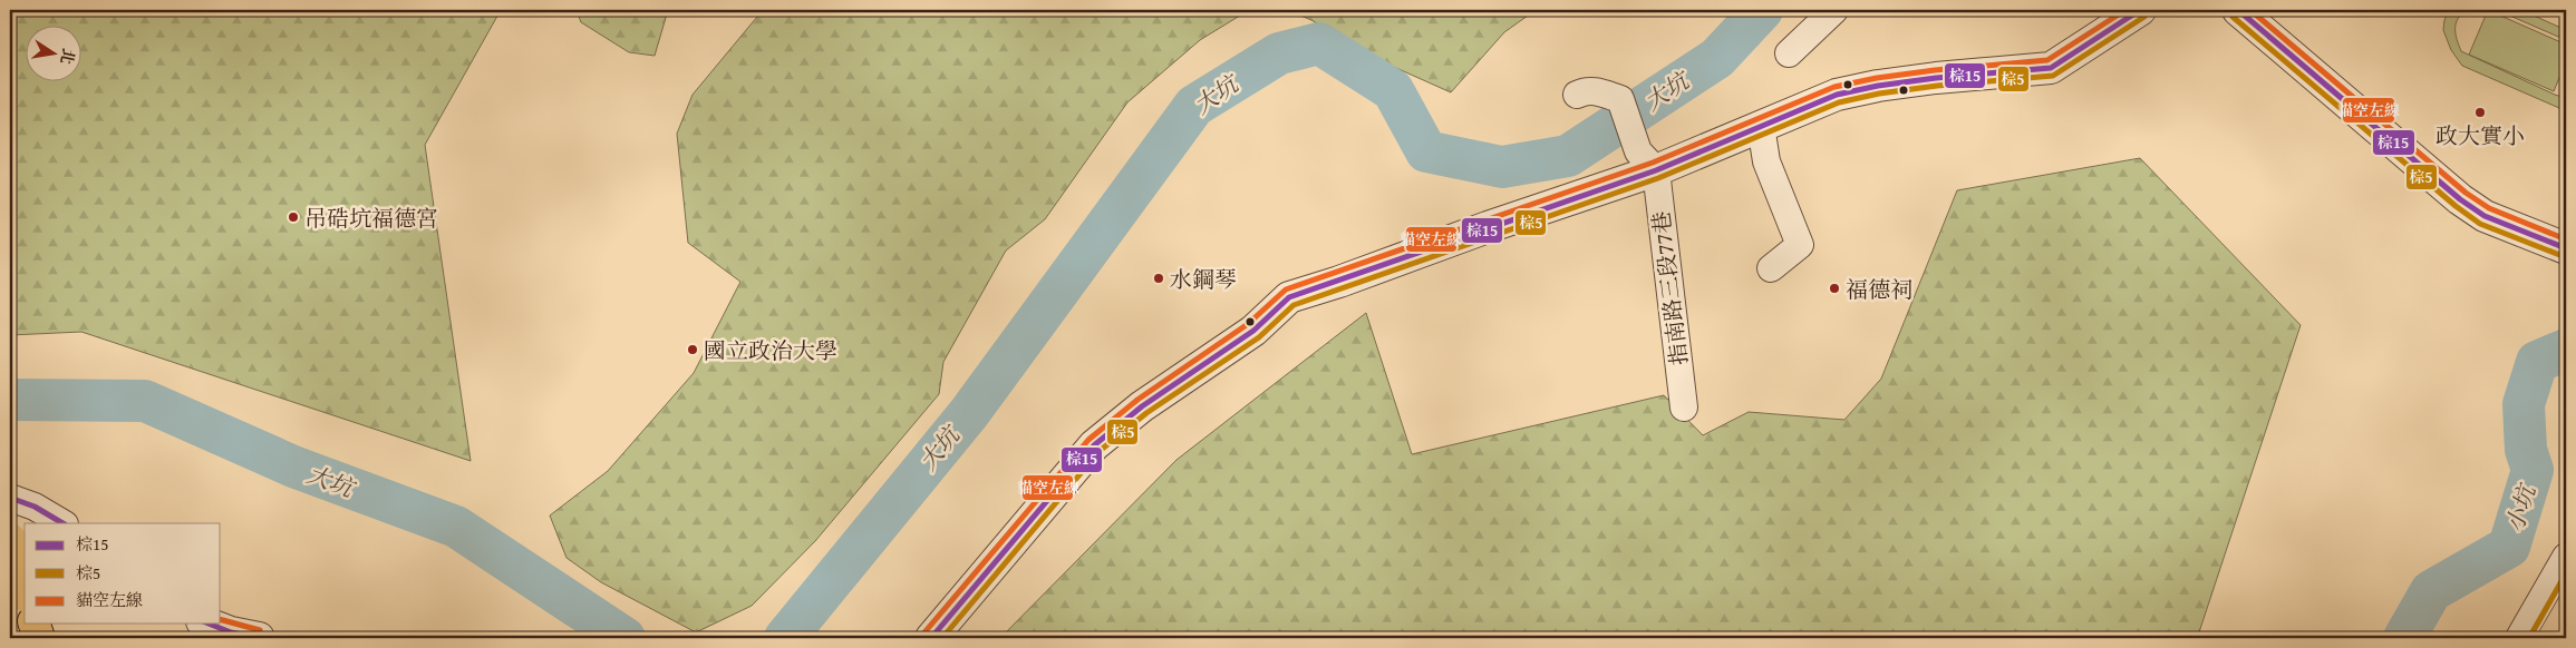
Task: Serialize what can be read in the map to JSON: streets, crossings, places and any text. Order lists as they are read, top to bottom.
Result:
{
  "streets": {
    "street": ["指南路三段77巷"]
  },
  "water": ["大坑", "小坑"],
  "places": [
    "政大實小",
    "吊硞坑福德宮",
    "水鋼琴",
    "福德祠",
    "國立政治大學"
  ],
  "lines": ["transit line 棕15", "transit line 貓空左線", "transit line 棕5"],
  "legend": ["棕15", "棕5", "貓空左線"],
  "north": "right"
}
